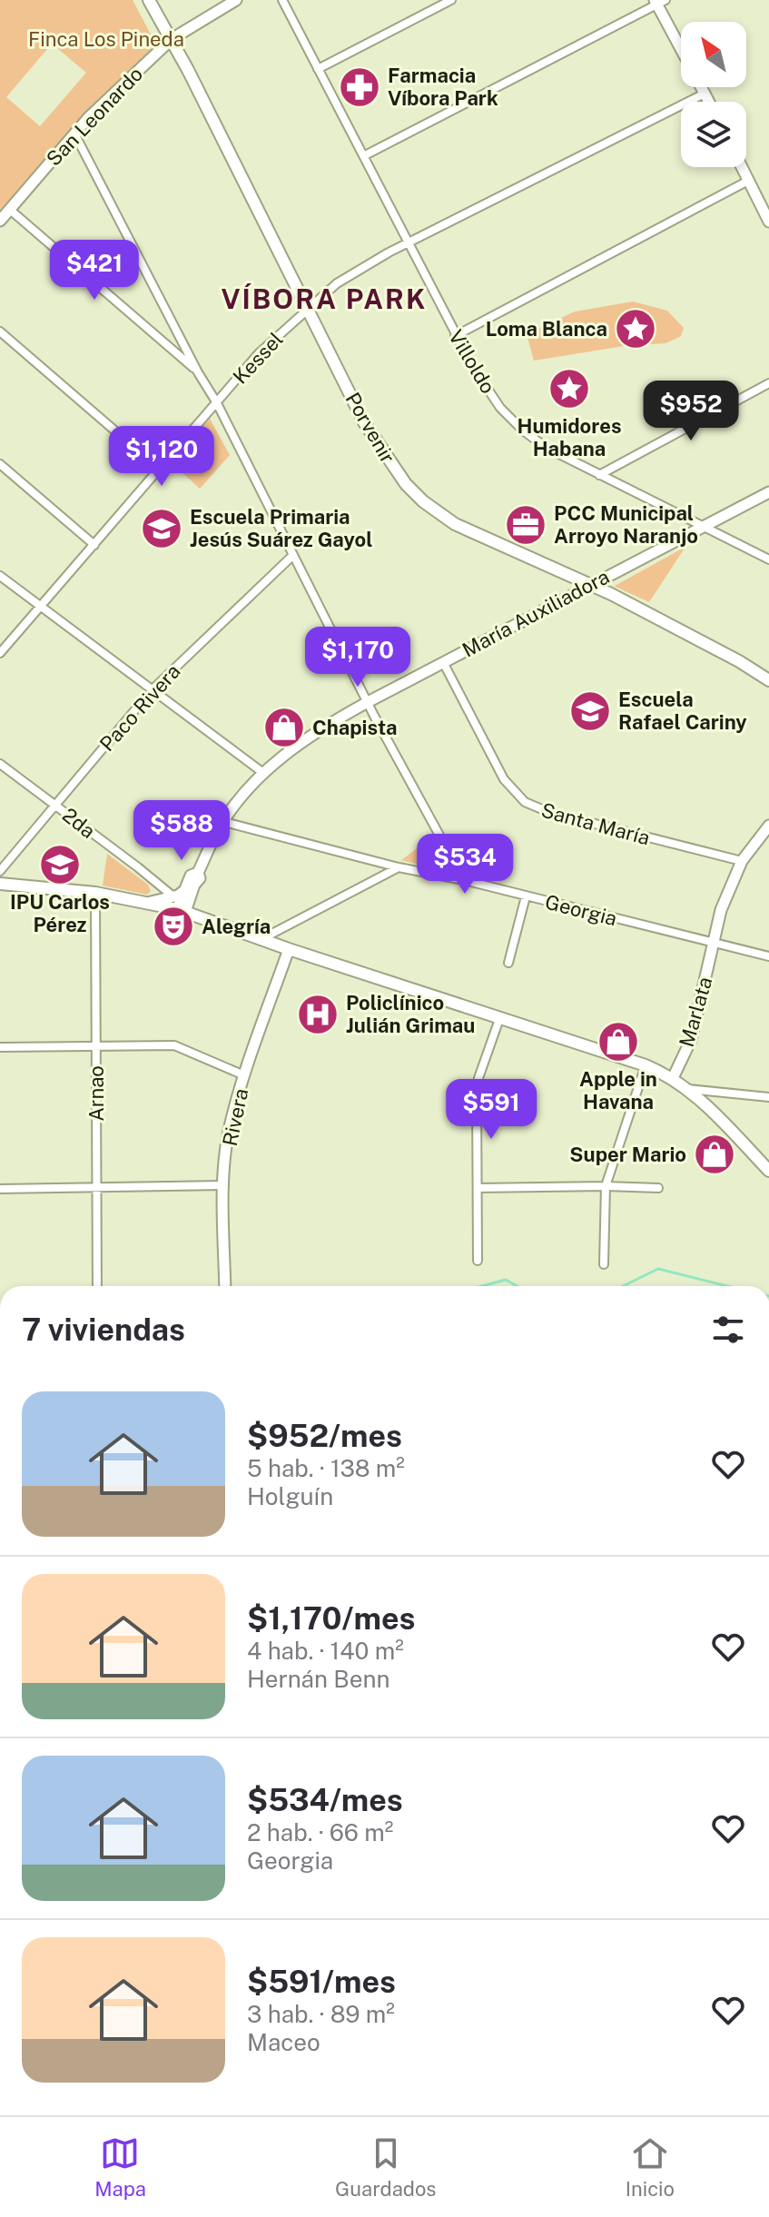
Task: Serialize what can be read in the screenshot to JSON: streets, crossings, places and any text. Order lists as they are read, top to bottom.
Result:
{
  "streets": {
    "main road": ["Porvenir"],
    "street": [
      "San Leonardo",
      "Kessel",
      "Villoldo",
      "María Auxiliadora",
      "Paco Rivera",
      "2da",
      "Santa María",
      "Georgia",
      "Marlata",
      "Arnao",
      "Rivera"
    ]
  },
  "crossings": [
    ["San Leonardo", "Porvenir"],
    ["Kessel", "Villoldo"],
    ["Kessel", "Porvenir"],
    ["Villoldo", "María Auxiliadora"],
    ["Porvenir", "María Auxiliadora"],
    ["María Auxiliadora", "2da"],
    ["María Auxiliadora", "Santa María"],
    ["María Auxiliadora", "Georgia"],
    ["Paco Rivera", "2da"],
    ["Santa María", "Marlata"],
    ["Georgia", "Marlata"]
  ],
  "districts": ["VÍBORA PARK"],
  "parks": ["Finca Los Pineda"],
  "places": {
    "pharmacy": ["Farmacia Víbora Park"],
    "place": ["Loma Blanca", "Humidores Habana"],
    "office": ["PCC Municipal Arroyo Naranjo"],
    "school or university": ["Escuela Primaria Jesús Suárez Gayol", "Escuela Rafael Cariny", "IPU Carlos Pérez"],
    "shop": ["Chapista", "Apple in Havana", "Super Mario"],
    "theatre": ["Alegría"],
    "hospital": ["Policlínico Julián Grimau"]
  },
  "north": "top left",
  "page": {
    "price": [
      "$421",
      "$952",
      "$1,120",
      "$1,170",
      "$588",
      "$534",
      "$591"
    ],
    "heading": "7 viviendas",
    "list": [
      {
        "name": "$952/mes",
        "note": "5 hab. · 138 m² · Holguín"
      },
      {
        "name": "$1,170/mes",
        "note": "4 hab. · 140 m² · Hernán Benn"
      },
      {
        "name": "$534/mes",
        "note": "2 hab. · 66 m² · Georgia"
      },
      {
        "name": "$591/mes",
        "note": "3 hab. · 89 m² · Maceo"
      }
    ],
    "tabs": ["Mapa", "Guardados", "Inicio"]
  }
}
